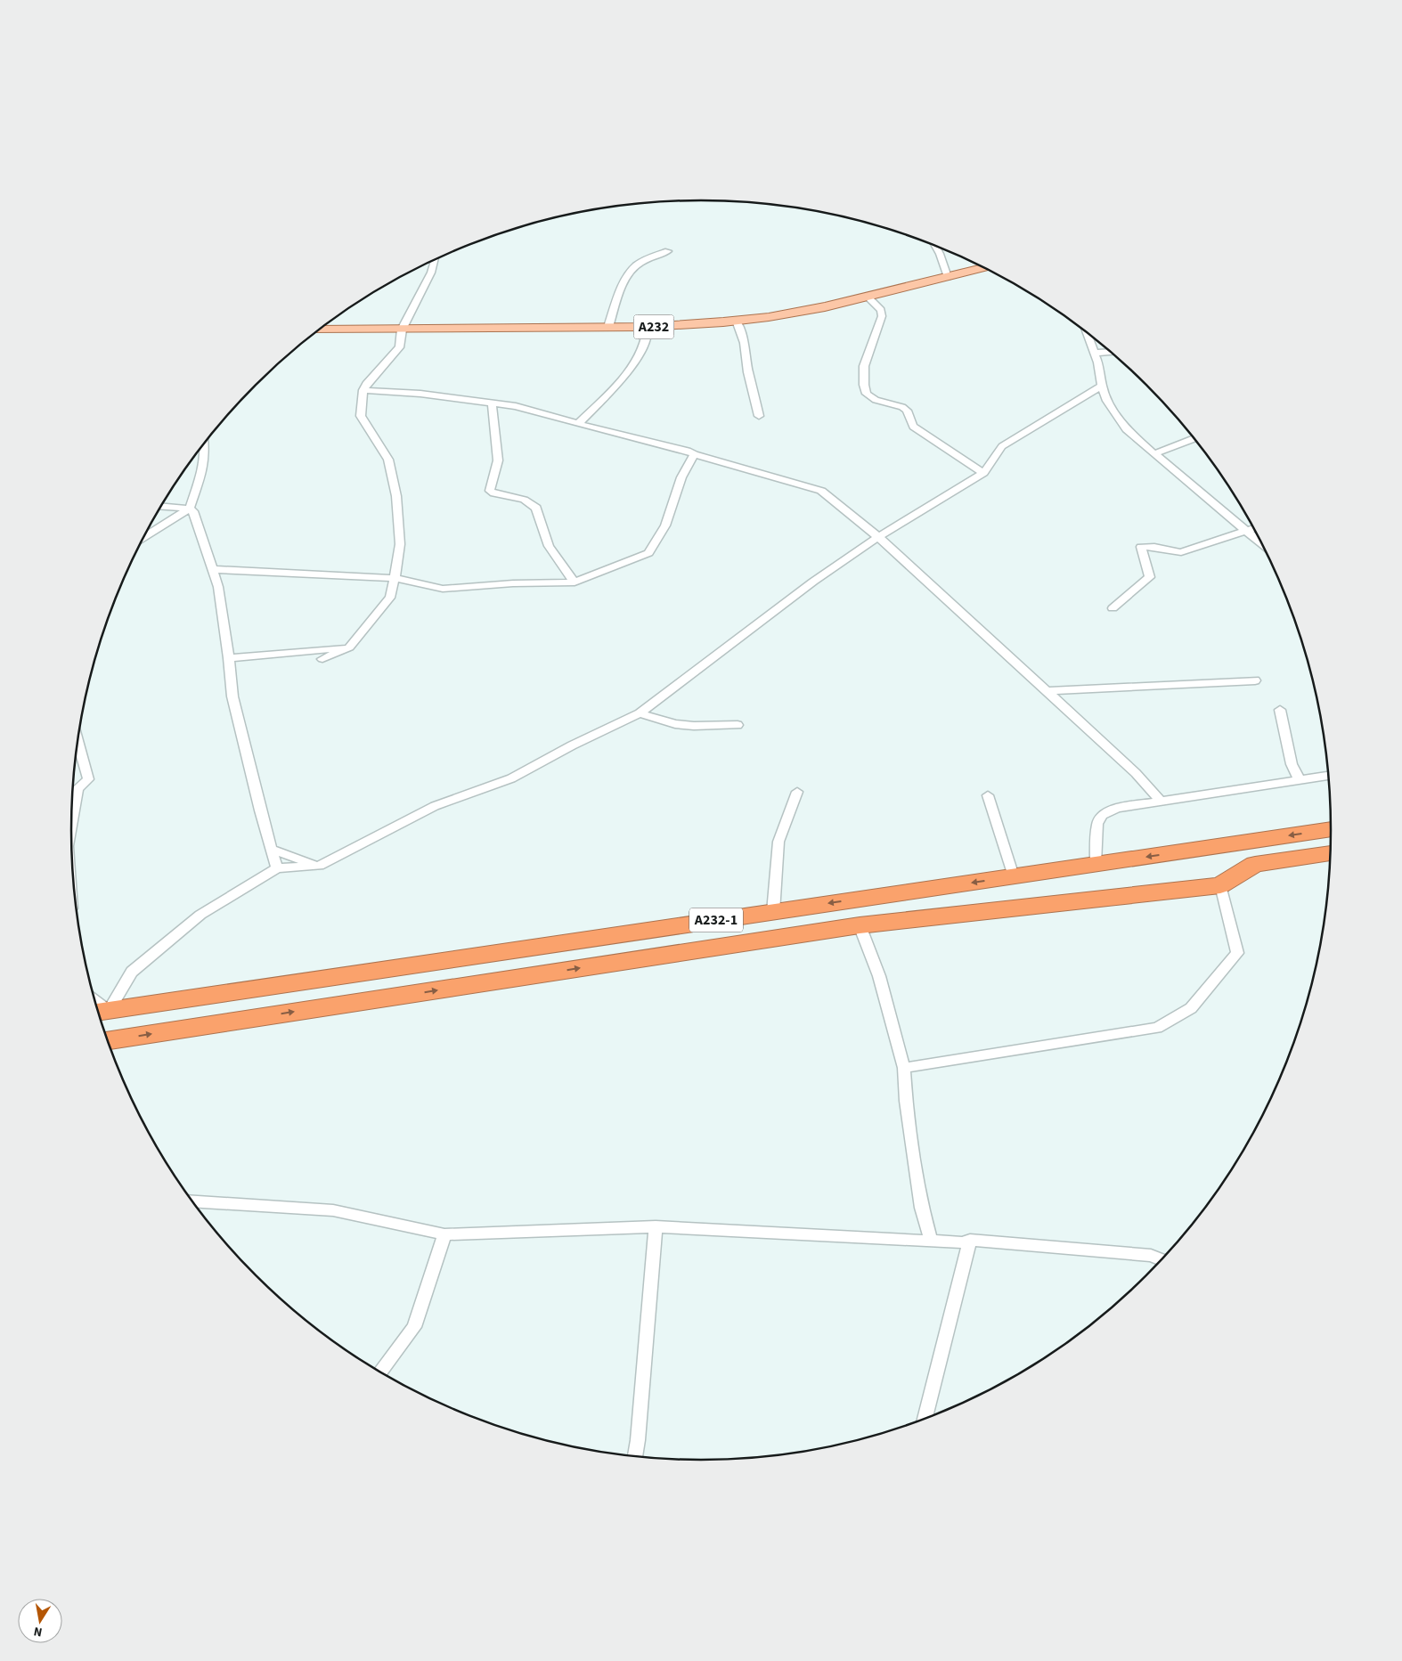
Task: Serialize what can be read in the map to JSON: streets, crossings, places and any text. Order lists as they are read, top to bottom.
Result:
{
  "streets": {
    "highway": ["A232-1"],
    "main road": ["A232"]
  },
  "north": "bottom"
}
